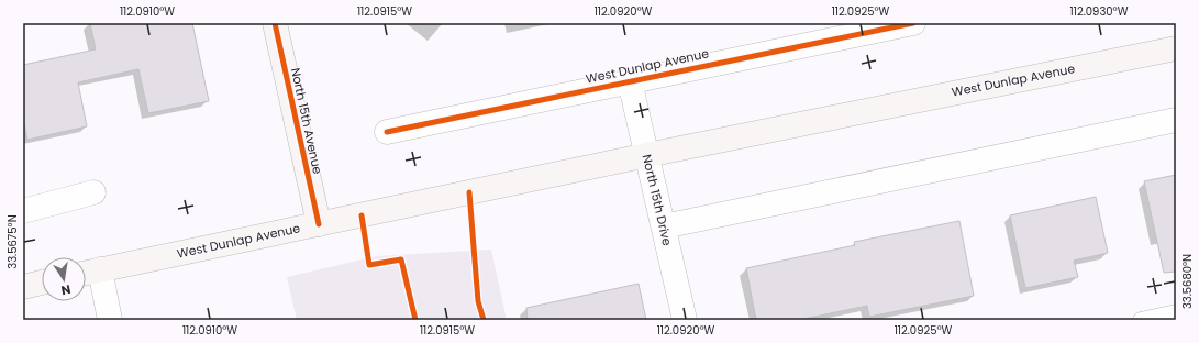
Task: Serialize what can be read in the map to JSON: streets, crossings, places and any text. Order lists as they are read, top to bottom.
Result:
{
  "streets": {
    "main road": ["West Dunlap Avenue", "North 15th Avenue"],
    "street": ["North 15th Drive"]
  },
  "crossings": [
    ["West Dunlap Avenue", "North 15th Avenue"],
    ["West Dunlap Avenue", "North 15th Drive"]
  ],
  "north": "bottom",
  "coordinates": [
    "112.0910°W",
    "112.0915°W",
    "112.0920°W",
    "112.0925°W",
    "112.0930°W",
    "33.5675°N",
    "33.5680°N"
  ]
}
